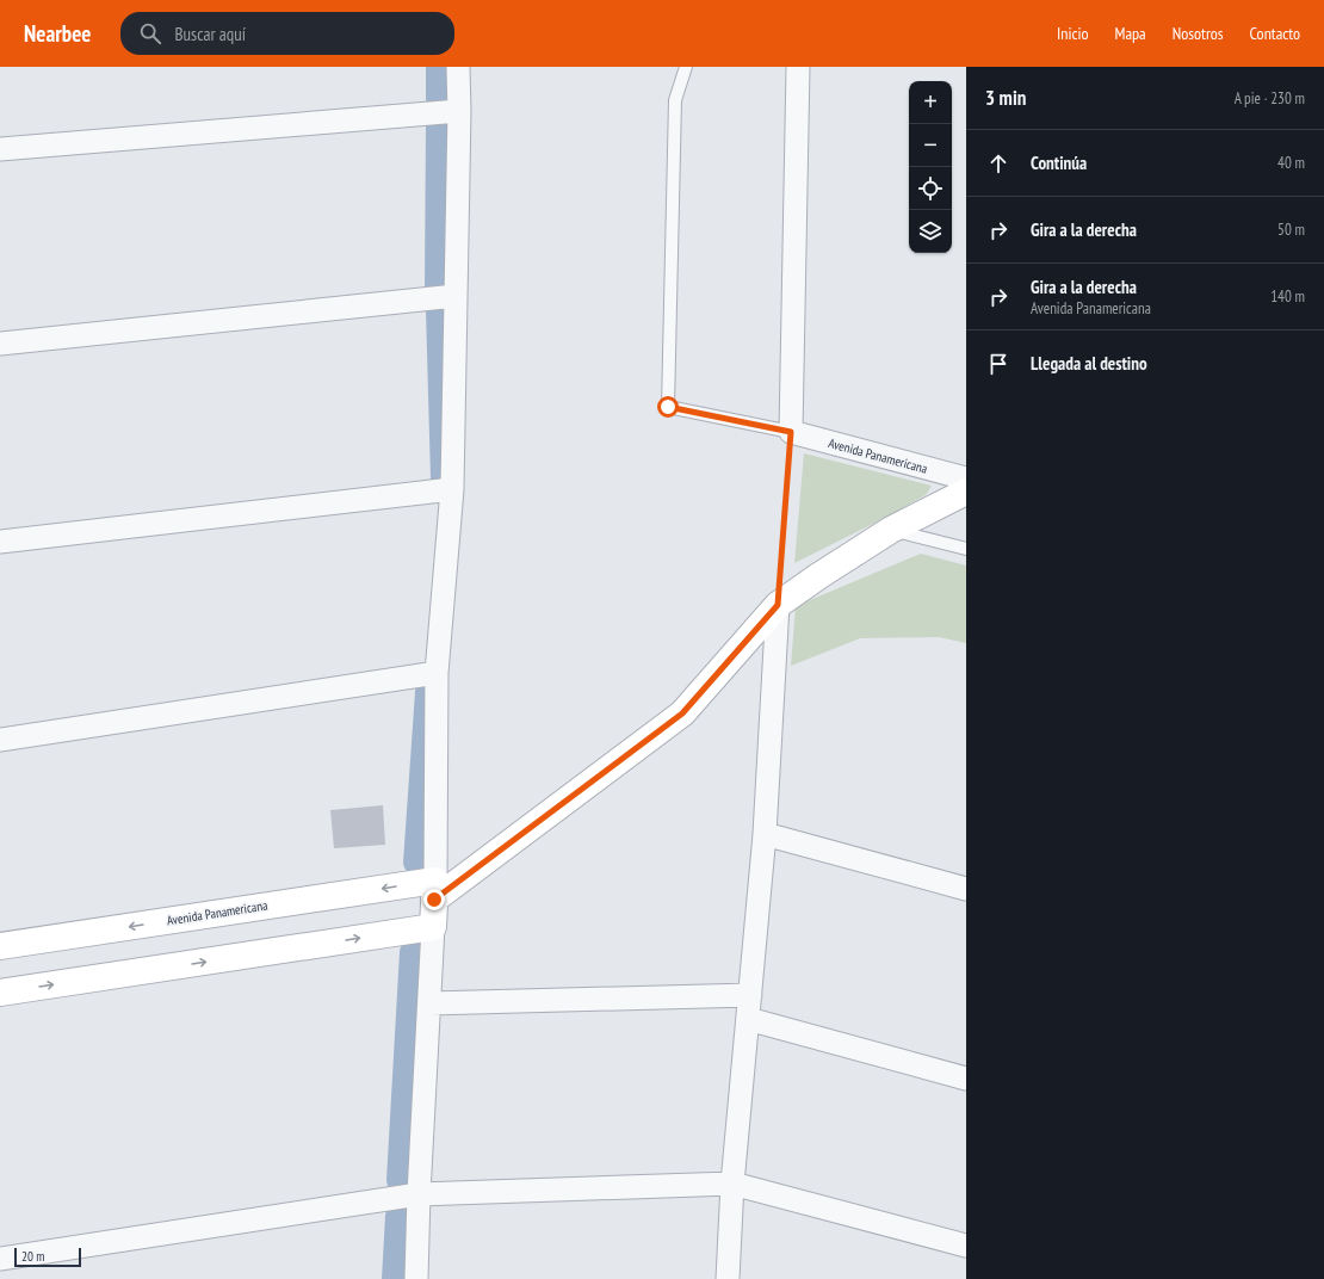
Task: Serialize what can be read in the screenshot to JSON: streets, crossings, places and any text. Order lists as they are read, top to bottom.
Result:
{
  "streets": {
    "main road": ["Avenida Panamericana"]
  },
  "scale_bar": "20 m",
  "page": {
    "header": "Nearbee",
    "search": "Buscar aquí",
    "nav": [
      "Inicio",
      "Mapa",
      "Nosotros",
      "Contacto"
    ],
    "heading": ["3 min", "A pie · 230 m"],
    "map_buttons": ["+", "−"],
    "list": [
      ["Continúa", "40 m"],
      ["Gira a la derecha", "50 m"],
      ["Gira a la derecha", "Avenida Panamericana", "140 m"],
      "Llegada al destino"
    ],
    "scale": "20 m"
  }
}
